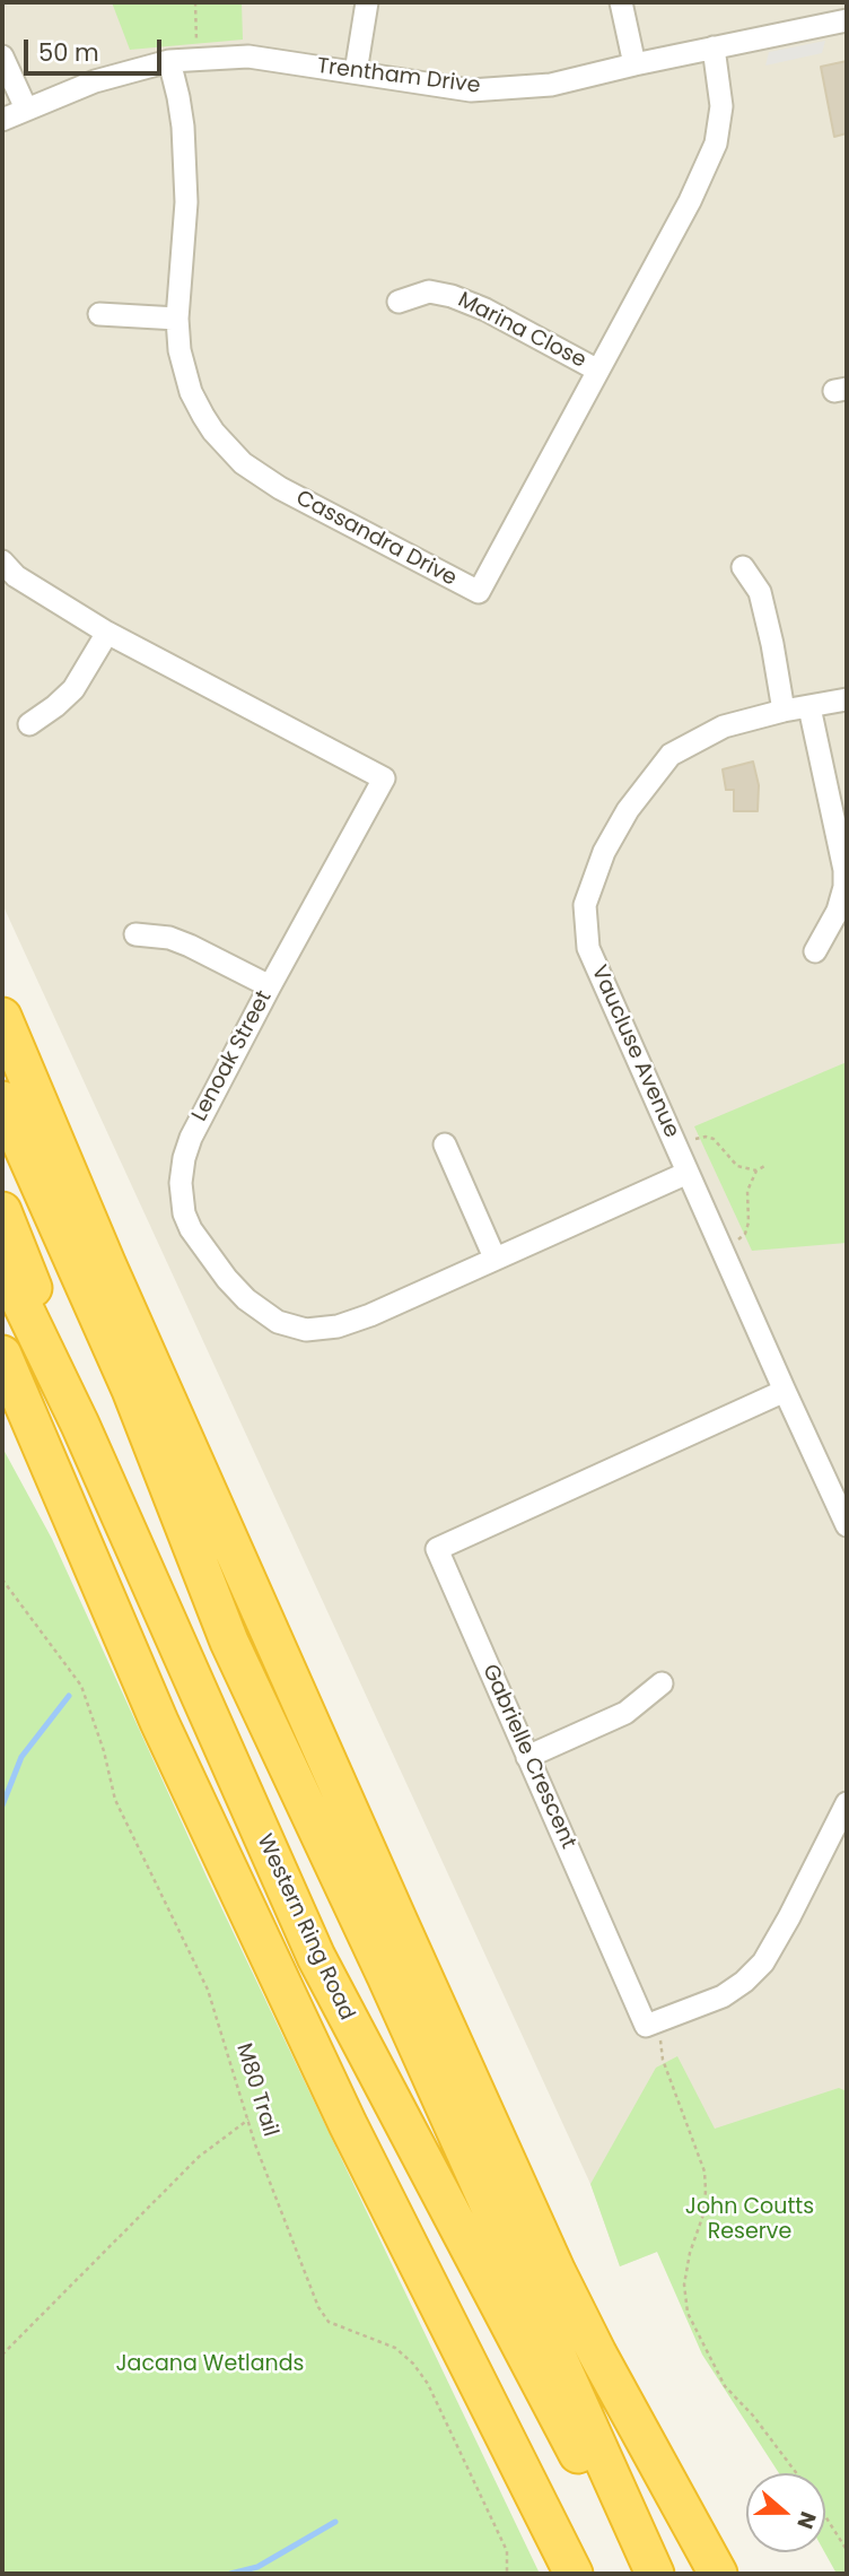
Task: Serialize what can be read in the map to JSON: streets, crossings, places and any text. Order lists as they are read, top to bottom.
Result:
{
  "streets": {
    "highway": ["Western Ring Road"],
    "street": [
      "Trentham Drive",
      "Marina Close",
      "Cassandra Drive",
      "Vaucluse Avenue",
      "Lenoak Street",
      "Gabrielle Crescent"
    ],
    "path": ["M80 Trail"]
  },
  "crossings": [
    ["Trentham Drive", "Cassandra Drive"],
    ["Marina Close", "Cassandra Drive"],
    ["Vaucluse Avenue", "Lenoak Street"],
    ["Vaucluse Avenue", "Gabrielle Crescent"]
  ],
  "parks": ["John Coutts Reserve", "Jacana Wetlands"],
  "scale_bar": "50 m",
  "north": "right"
}
